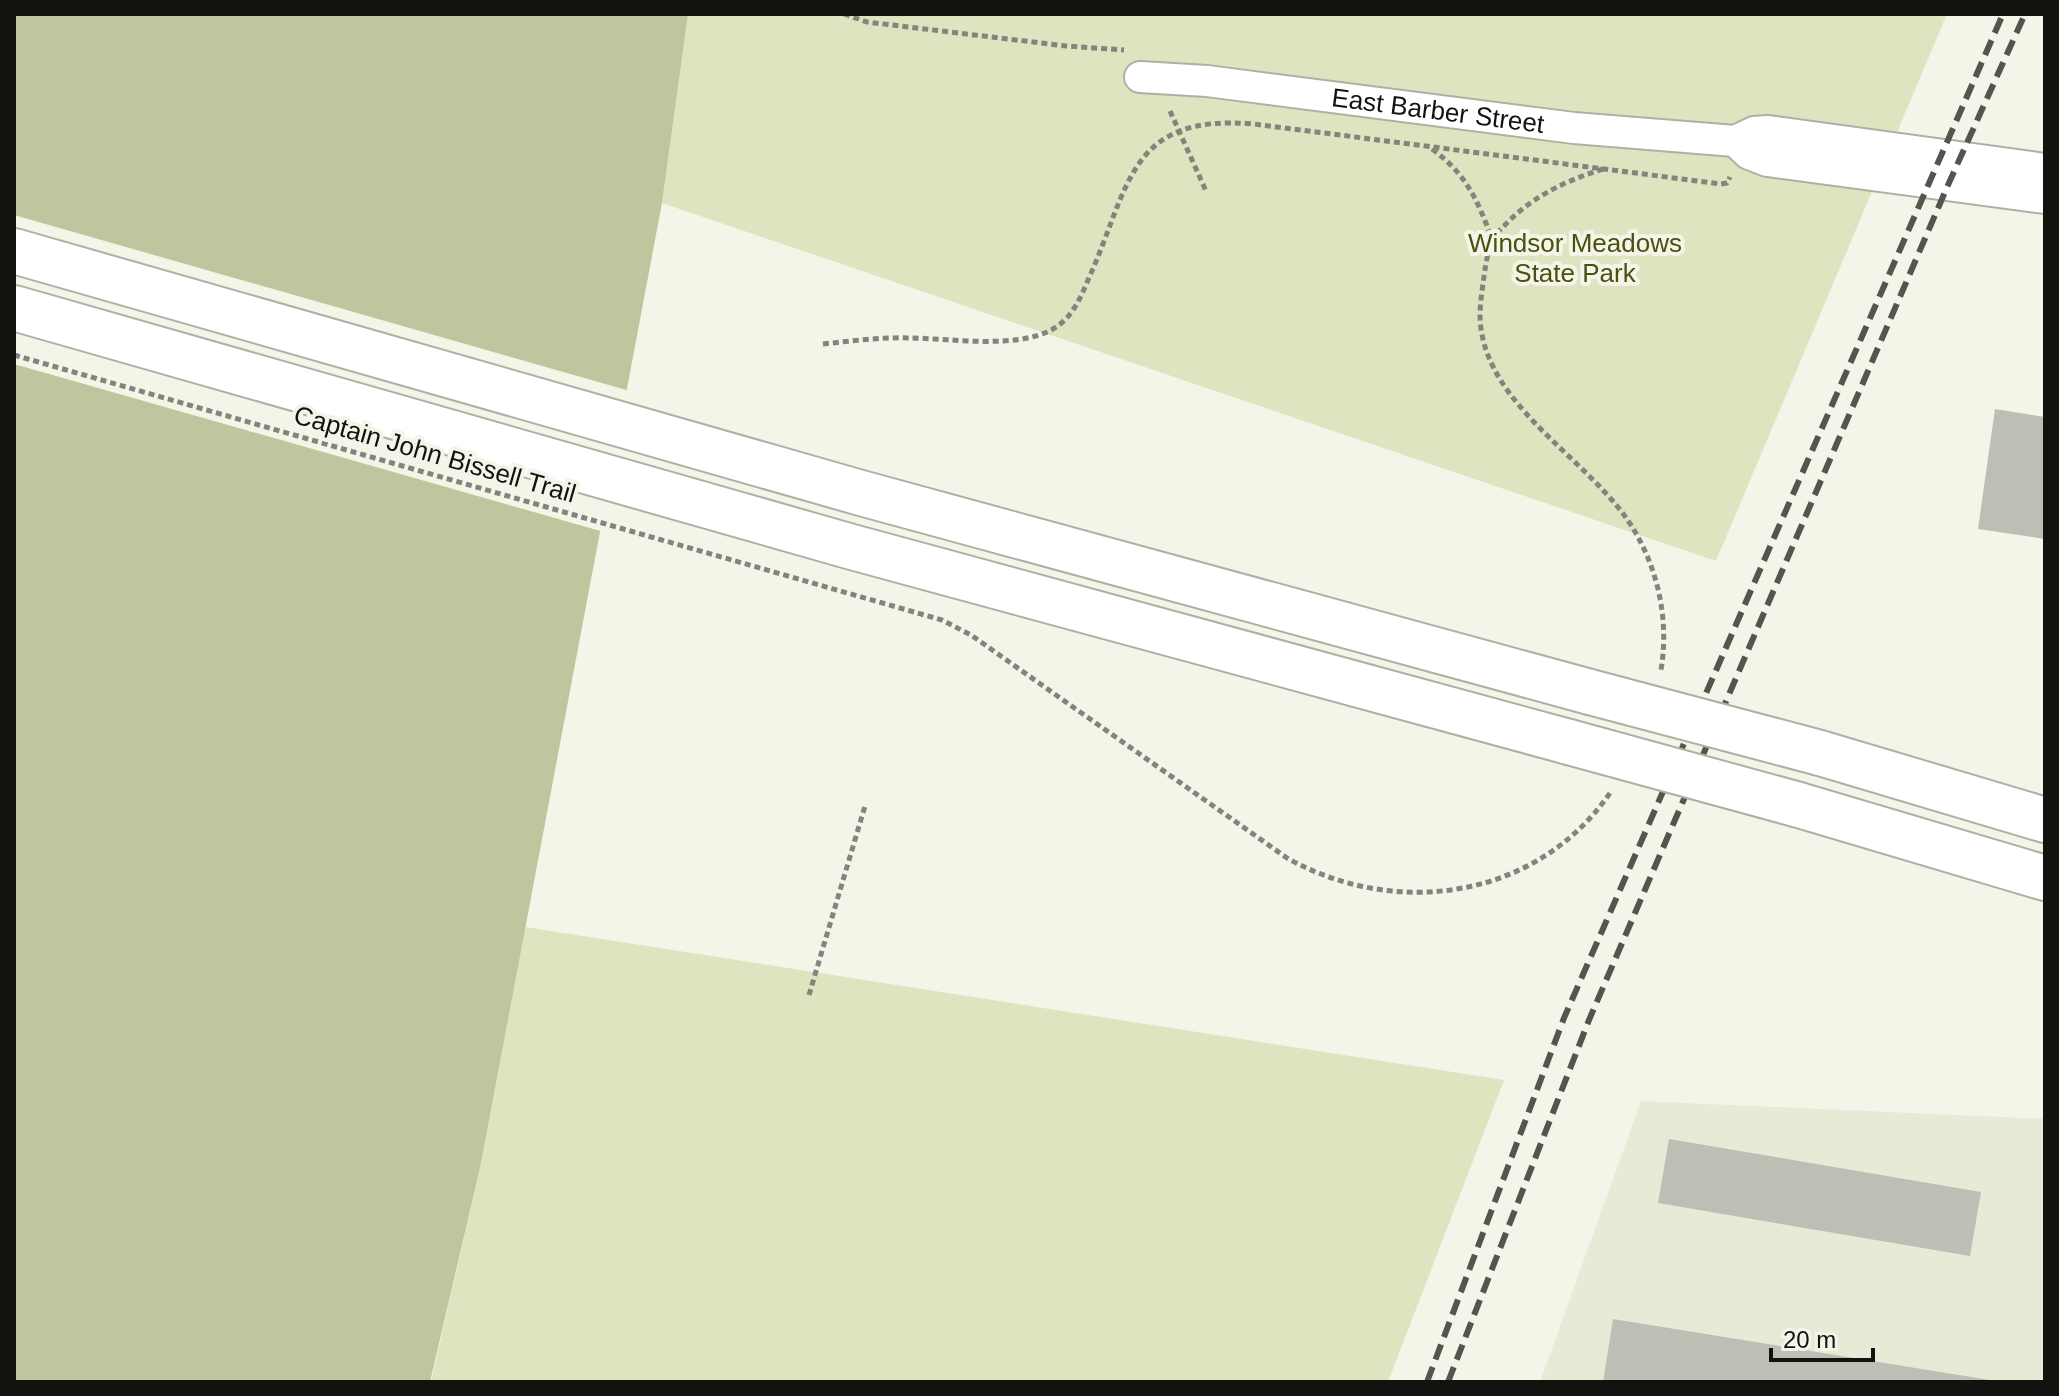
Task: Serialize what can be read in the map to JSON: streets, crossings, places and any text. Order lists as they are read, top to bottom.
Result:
{
  "streets": {
    "street": ["East Barber Street"],
    "path": ["Captain John Bissell Trail"]
  },
  "parks": ["Windsor Meadows State Park"],
  "scale_bar": "20 m"
}
